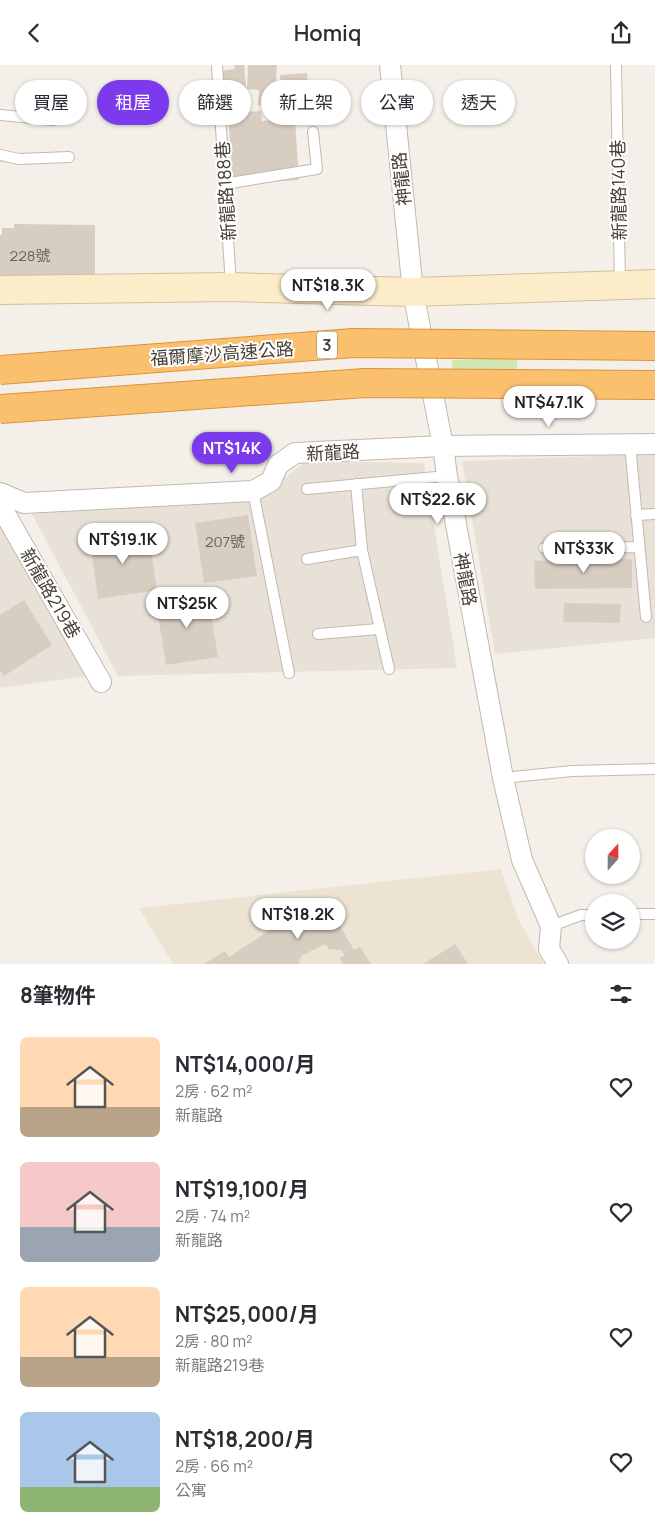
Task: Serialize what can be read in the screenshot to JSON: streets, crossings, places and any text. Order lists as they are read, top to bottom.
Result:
{
  "streets": {
    "highway": ["3", "福爾摩沙高速公路"],
    "street": ["神龍路", "新龍路", "新龍路219巷"],
    "lane": ["新龍路140巷", "新龍路188巷"]
  },
  "crossings": [
    ["神龍路", "新龍路"]
  ],
  "house_numbers": ["228號", "207號"],
  "north": "top",
  "page": {
    "header": "Homiq",
    "chip": [
      "買屋",
      "租屋",
      "篩選",
      "新上架",
      "公寓",
      "透天"
    ],
    "price": [
      "NT$18.3K",
      "NT$47.1K",
      "NT$14K",
      "NT$22.6K",
      "NT$19.1K",
      "NT$33K",
      "NT$25K",
      "NT$18.2K"
    ],
    "heading": "8筆物件",
    "list": [
      {
        "name": "NT$14,000/月",
        "note": "2房 · 62 m² · 新龍路"
      },
      {
        "name": "NT$19,100/月",
        "note": "2房 · 74 m² · 新龍路"
      },
      {
        "name": "NT$25,000/月",
        "note": "2房 · 80 m² · 新龍路219巷"
      },
      {
        "name": "NT$18,200/月",
        "note": "2房 · 66 m² · 公寓"
      }
    ]
  }
}
